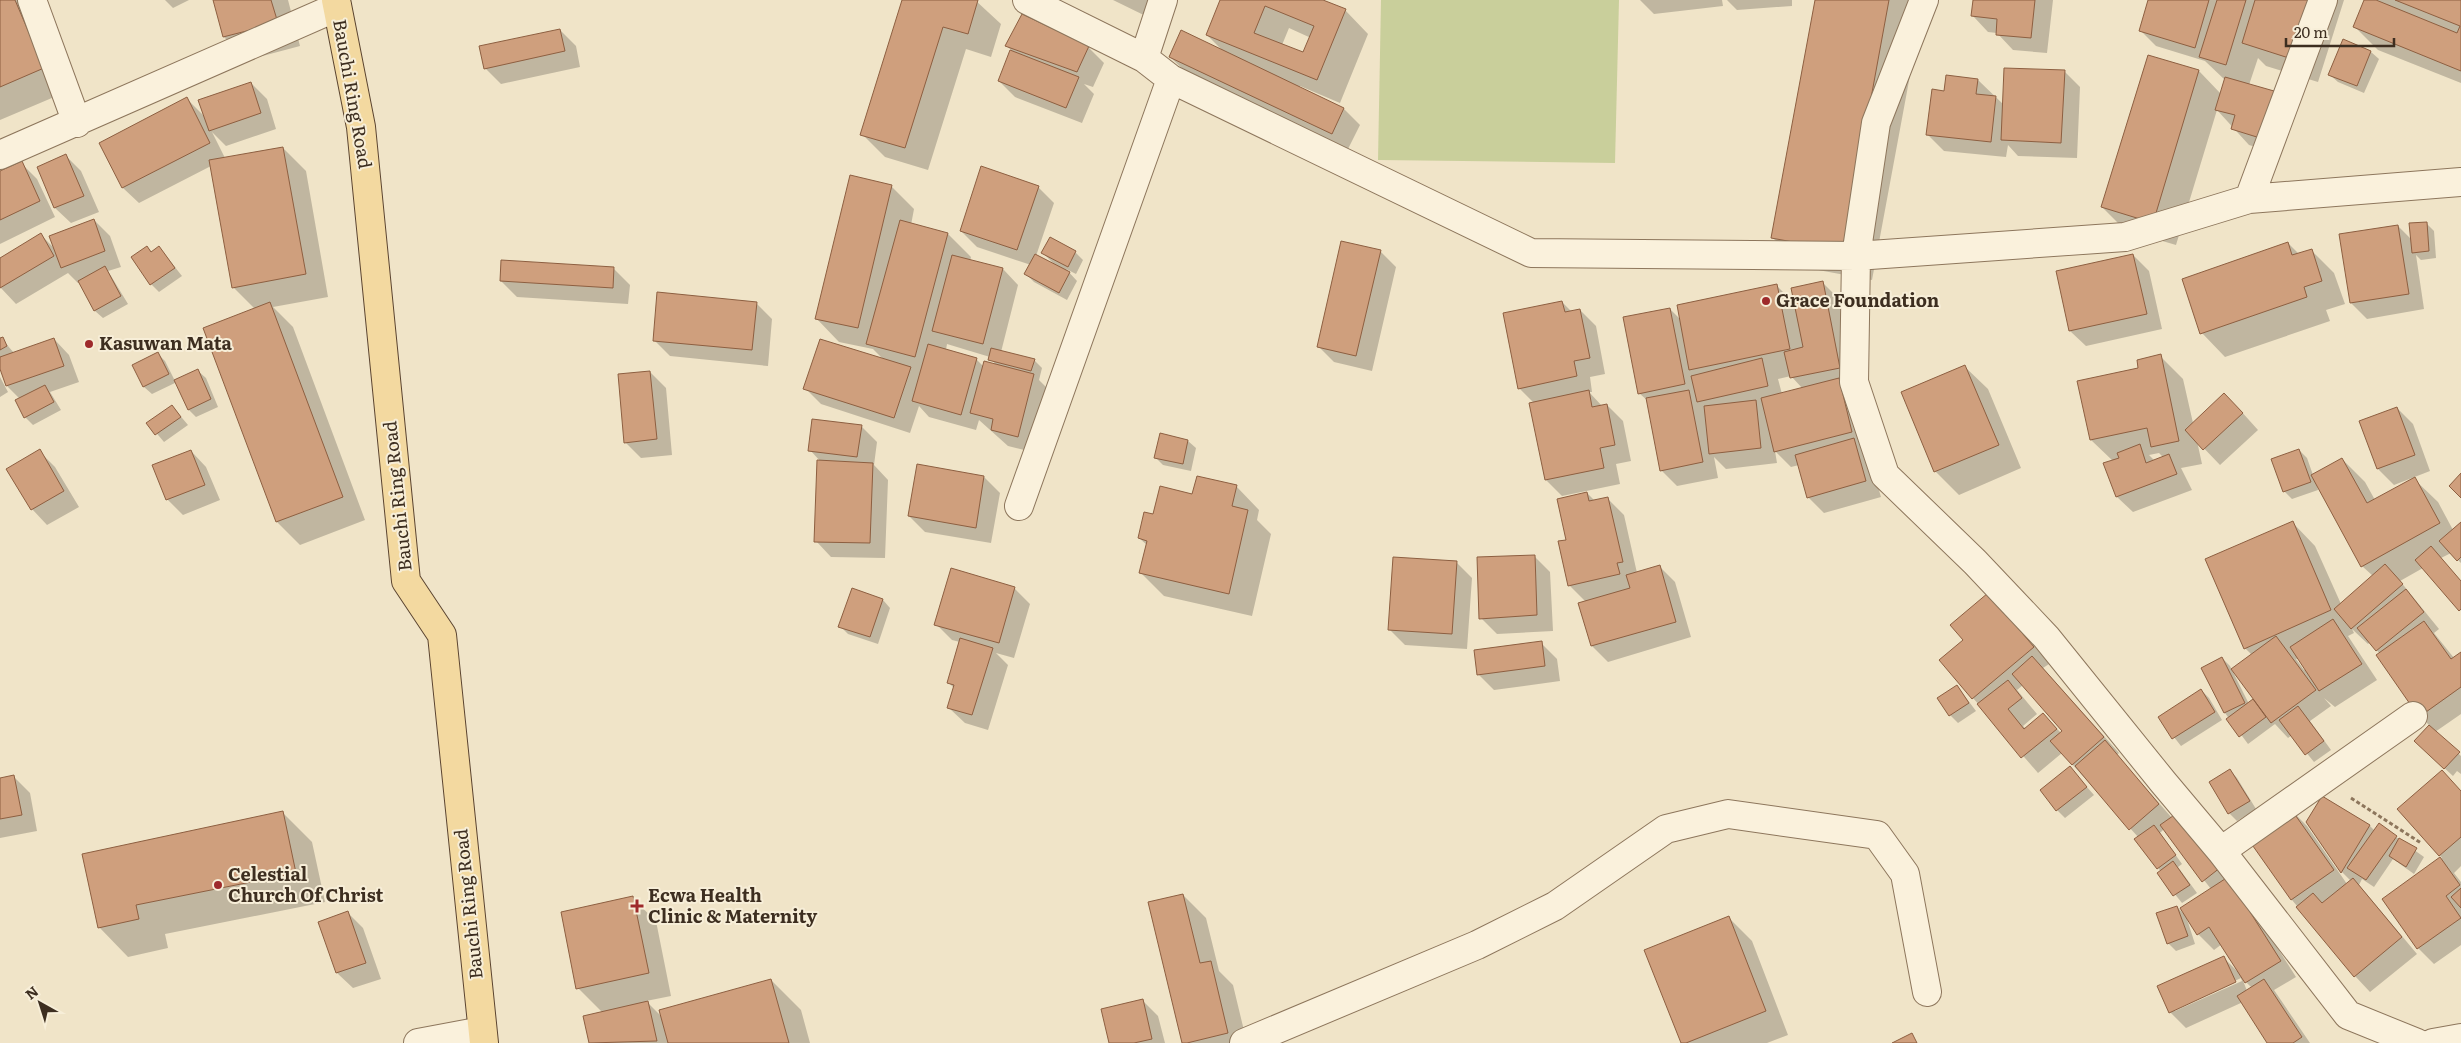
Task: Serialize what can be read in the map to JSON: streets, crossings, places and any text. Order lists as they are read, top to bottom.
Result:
{
  "streets": {
    "main road": ["Bauchi Ring Road"]
  },
  "places": {
    "other": ["Grace Foundation", "Kasuwan Mata", "Celestial Church Of Christ"],
    "health": ["Ecwa Health Clinic & Maternity"]
  },
  "scale_bar": "20 m",
  "north": "top left"
}
